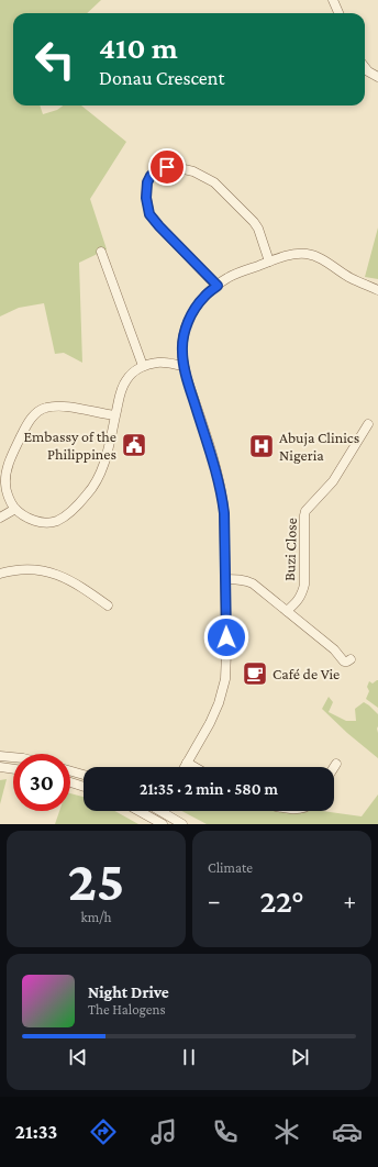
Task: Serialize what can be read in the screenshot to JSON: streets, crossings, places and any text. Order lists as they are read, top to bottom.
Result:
{
  "streets": {
    "street": ["Buzi Close"]
  },
  "places": {
    "public building": ["Embassy of the Philippines"],
    "hospital": ["Abuja Clinics Nigeria"],
    "cafe": ["Café de Vie"]
  },
  "page": {
    "turn": ["410 m", "Donau Crescent"],
    "limit": "30",
    "trip": "21:35 · 2 min · 580 m",
    "tile": [
      ["25", "km/h"],
      "Climate"
    ],
    "heat": ["−", "22°", "+"],
    "song": ["Night Drive", "The Halogens"],
    "tabs": "21:33"
  }
}
